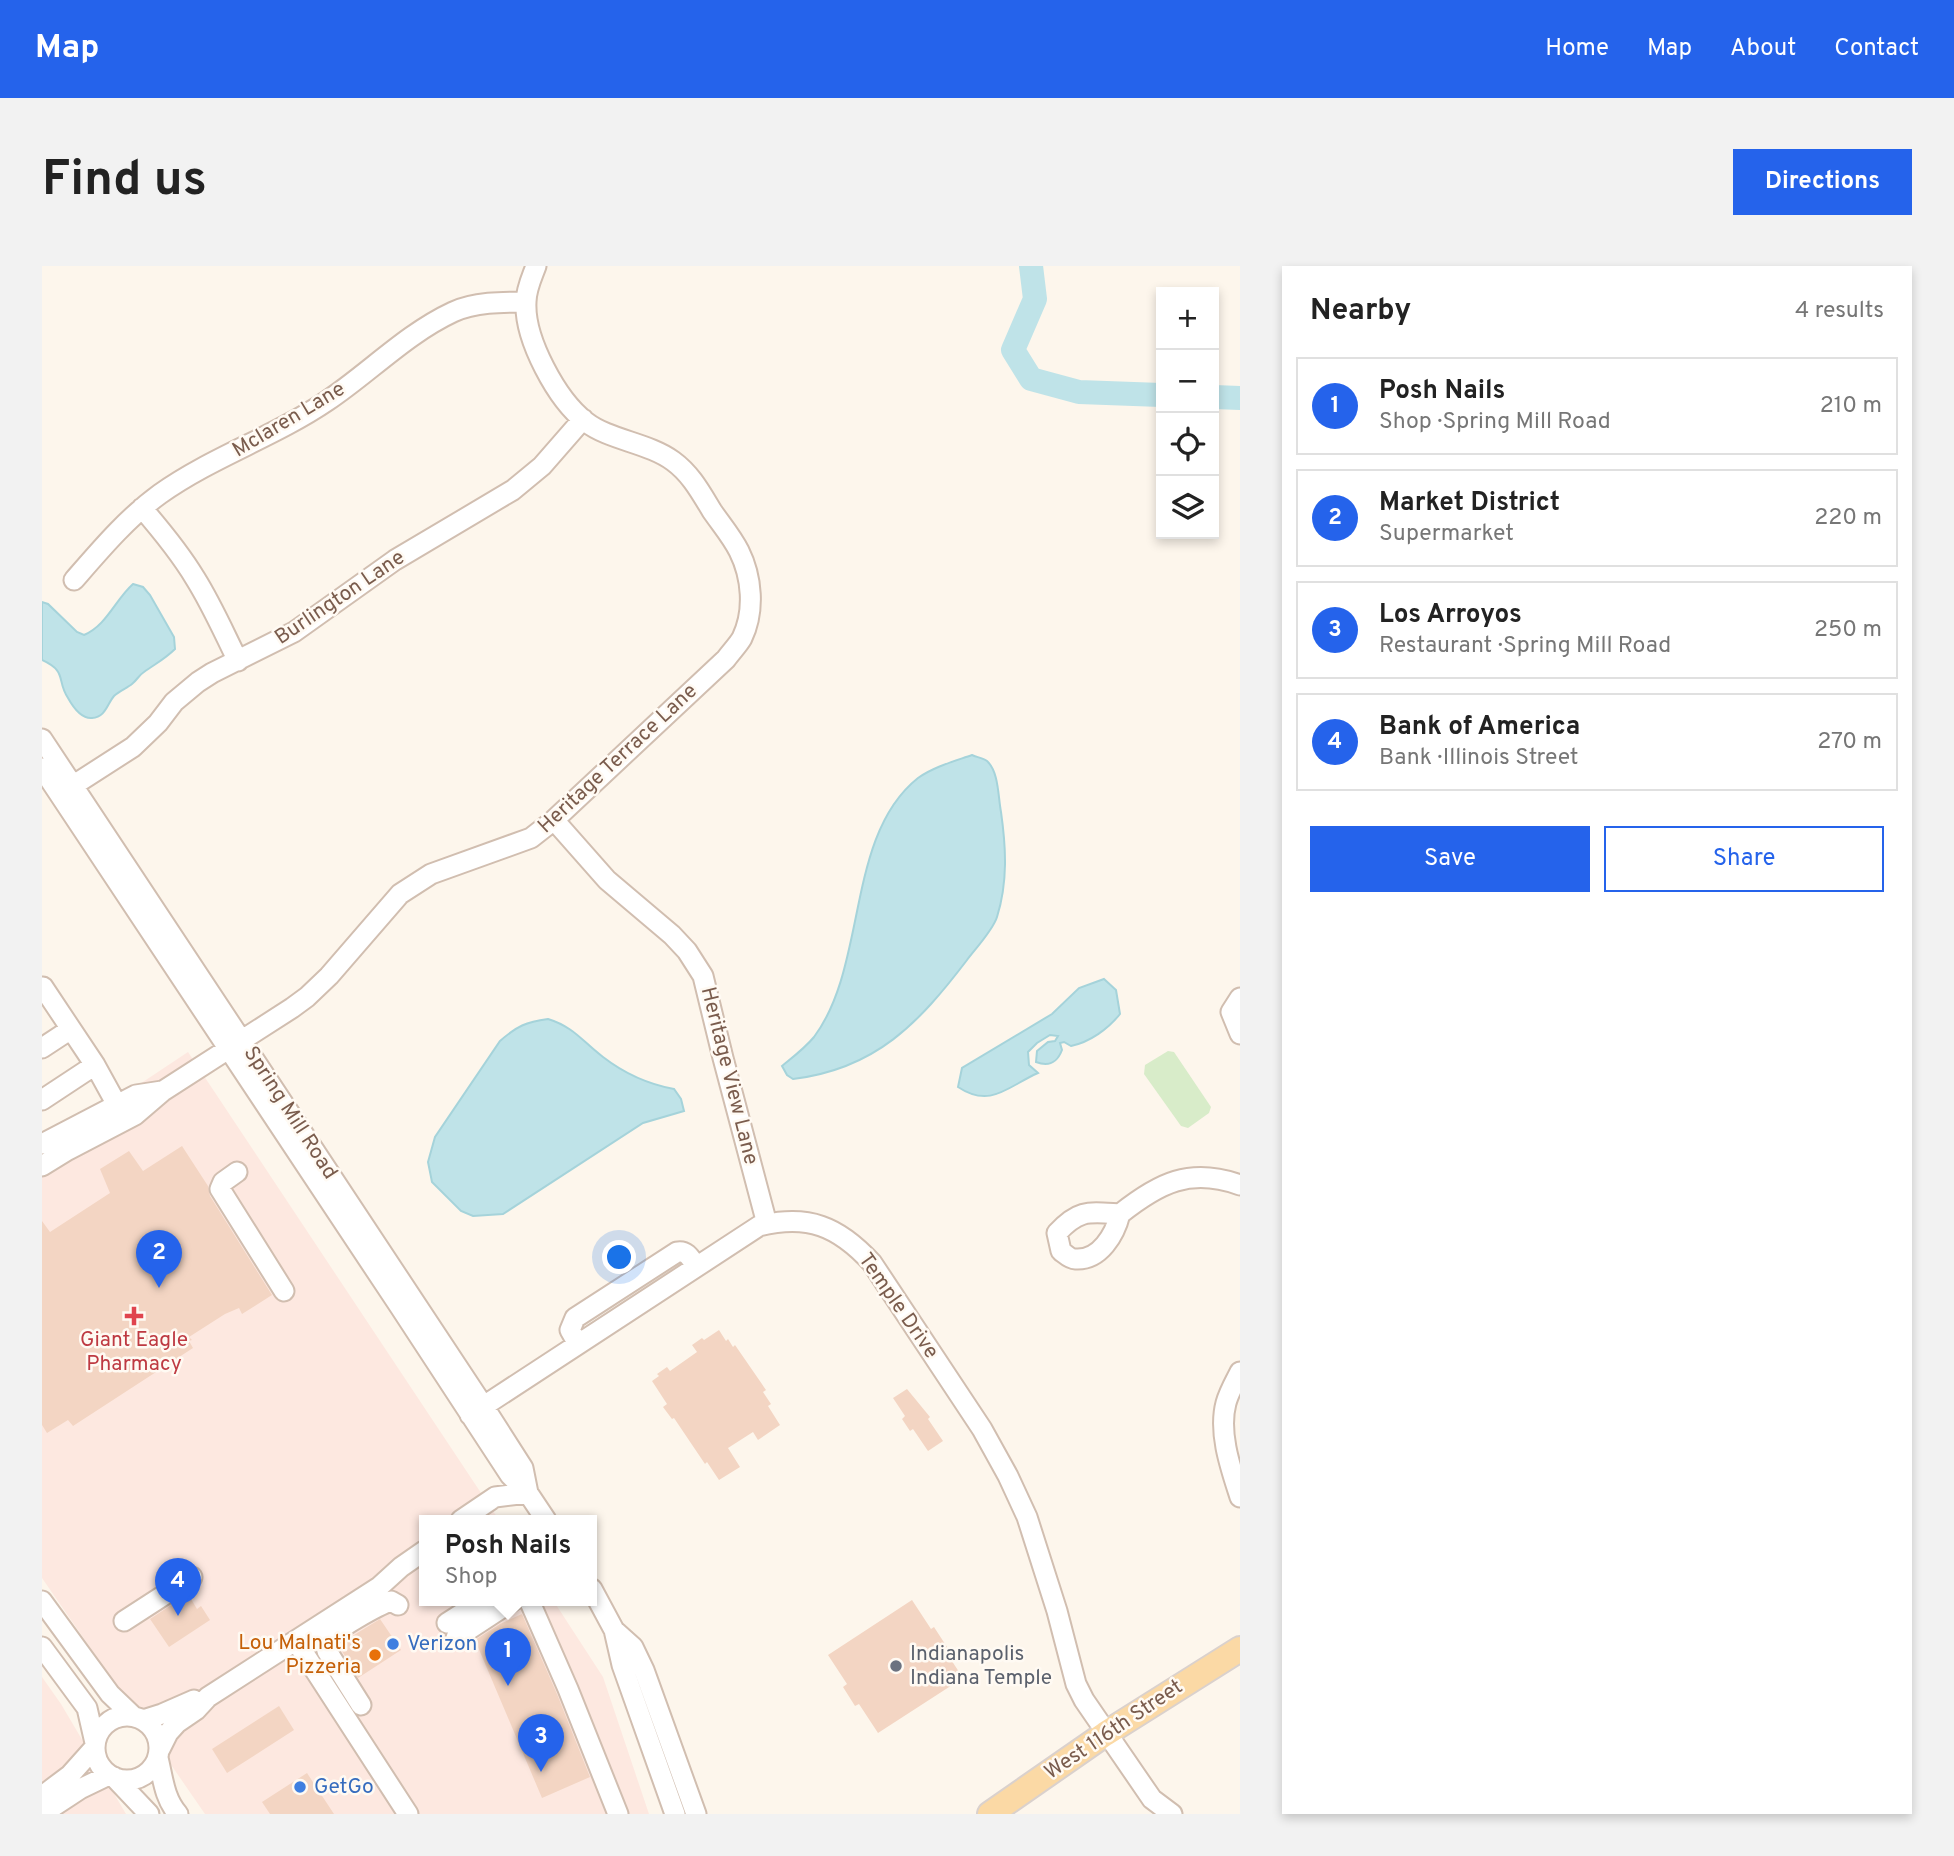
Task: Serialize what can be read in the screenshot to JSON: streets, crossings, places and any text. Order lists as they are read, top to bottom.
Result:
{
  "streets": {
    "main road": ["West 116th Street"],
    "street": [
      "Mclaren Lane",
      "Burlington Lane",
      "Heritage Terrace Lane",
      "Heritage View Lane",
      "Spring Mill Road",
      "Temple Drive"
    ]
  },
  "crossings": [
    ["Burlington Lane", "Heritage Terrace Lane"],
    ["Burlington Lane", "Spring Mill Road"],
    ["Heritage Terrace Lane", "Heritage View Lane"],
    ["Heritage Terrace Lane", "Spring Mill Road"],
    ["Heritage View Lane", "Temple Drive"],
    ["Spring Mill Road", "Temple Drive"],
    ["Temple Drive", "West 116th Street"]
  ],
  "places": {
    "health": ["Giant Eagle Pharmacy"],
    "other": [
      "Verizon",
      "Lou Malnati's Pizzeria",
      "Indianapolis Indiana Temple",
      "GetGo"
    ]
  },
  "page": {
    "header": "Map",
    "nav": [
      "Home",
      "Map",
      "About",
      "Contact"
    ],
    "buttons": [
      "Directions",
      ["Save", "Share"]
    ],
    "title": "Find us",
    "heading": ["Nearby", "4 results"],
    "map_buttons": ["+", "−"],
    "list": [
      {
        "mark": "1",
        "name": "Posh Nails",
        "note": "Shop · Spring Mill Road",
        "value": "210 m"
      },
      {
        "mark": "2",
        "name": "Market District",
        "note": "Supermarket",
        "value": "220 m"
      },
      {
        "mark": "3",
        "name": "Los Arroyos",
        "note": "Restaurant · Spring Mill Road",
        "value": "250 m"
      },
      {
        "mark": "4",
        "name": "Bank of America",
        "note": "Bank · Illinois Street",
        "value": "270 m"
      }
    ],
    "pins": [
      "2",
      "4",
      "1",
      "3"
    ],
    "popup": ["Posh Nails", "Shop"]
  }
}
